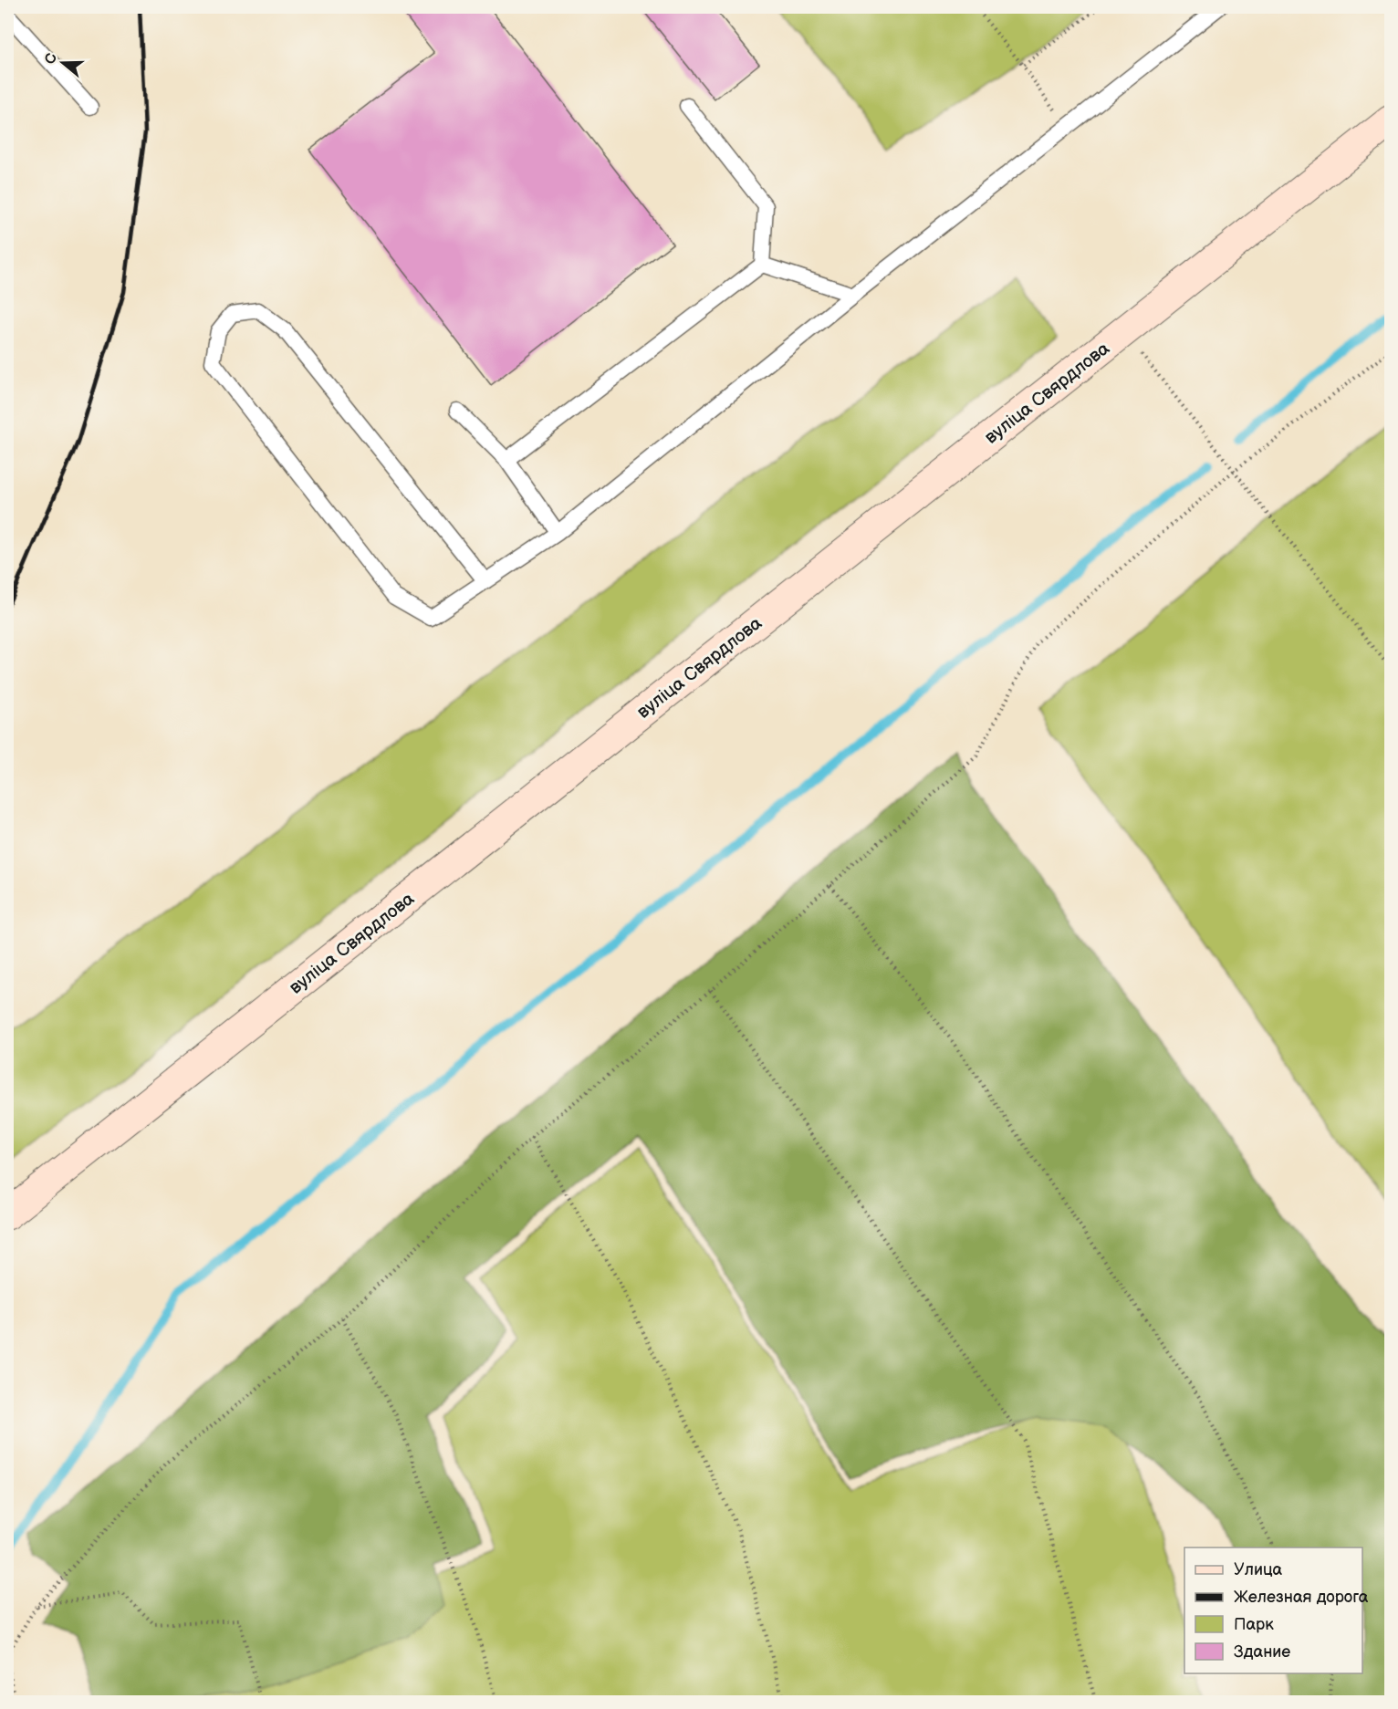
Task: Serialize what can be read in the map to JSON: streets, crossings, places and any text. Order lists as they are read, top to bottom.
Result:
{
  "streets": {
    "main road": ["вуліца Свярдлова"]
  },
  "legend": [
    "Улица",
    "Железная дорога",
    "Парк",
    "Здание"
  ],
  "north": "left"
}
